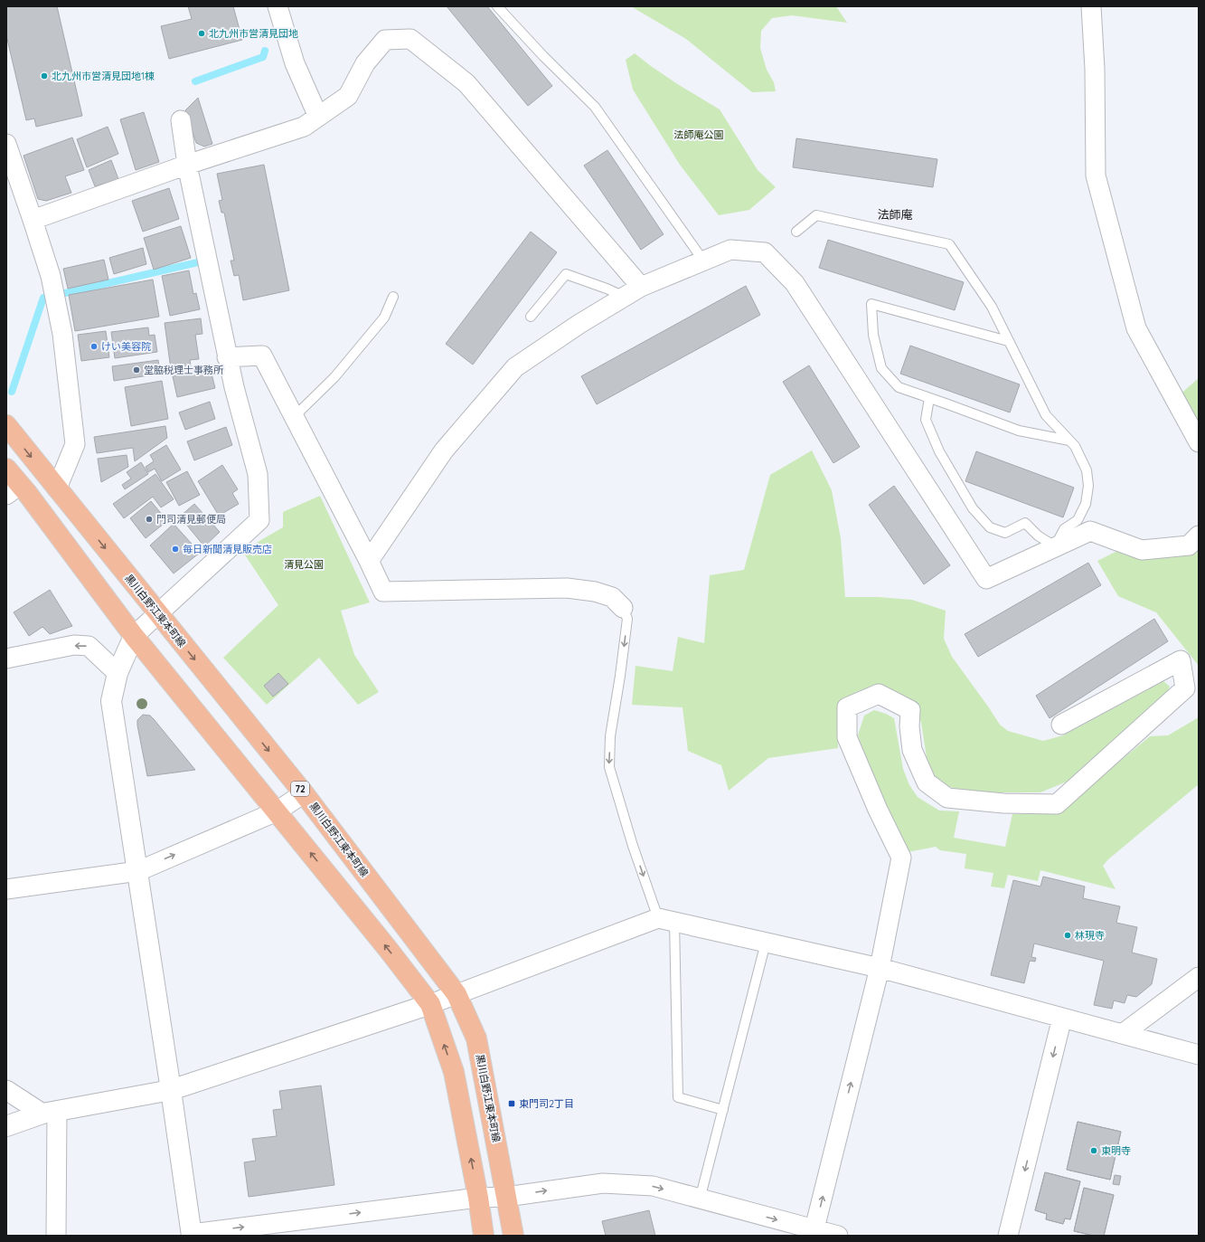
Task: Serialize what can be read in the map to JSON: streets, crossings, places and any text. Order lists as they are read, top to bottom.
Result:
{
  "streets": {
    "main road": ["黒川白野江東本町線", "72"]
  },
  "districts": ["法師庵"],
  "parks": ["法師庵公園", "清見公園"],
  "places": {
    "other": [
      "北九州市営清見団地",
      "北九州市営清見団地1棟",
      "けい美容院",
      "堂脇税理士事務所",
      "門司清見郵便局",
      "毎日新聞清見販売店",
      "林現寺",
      "東明寺"
    ],
    "transit": ["東門司2丁目"]
  }
}
